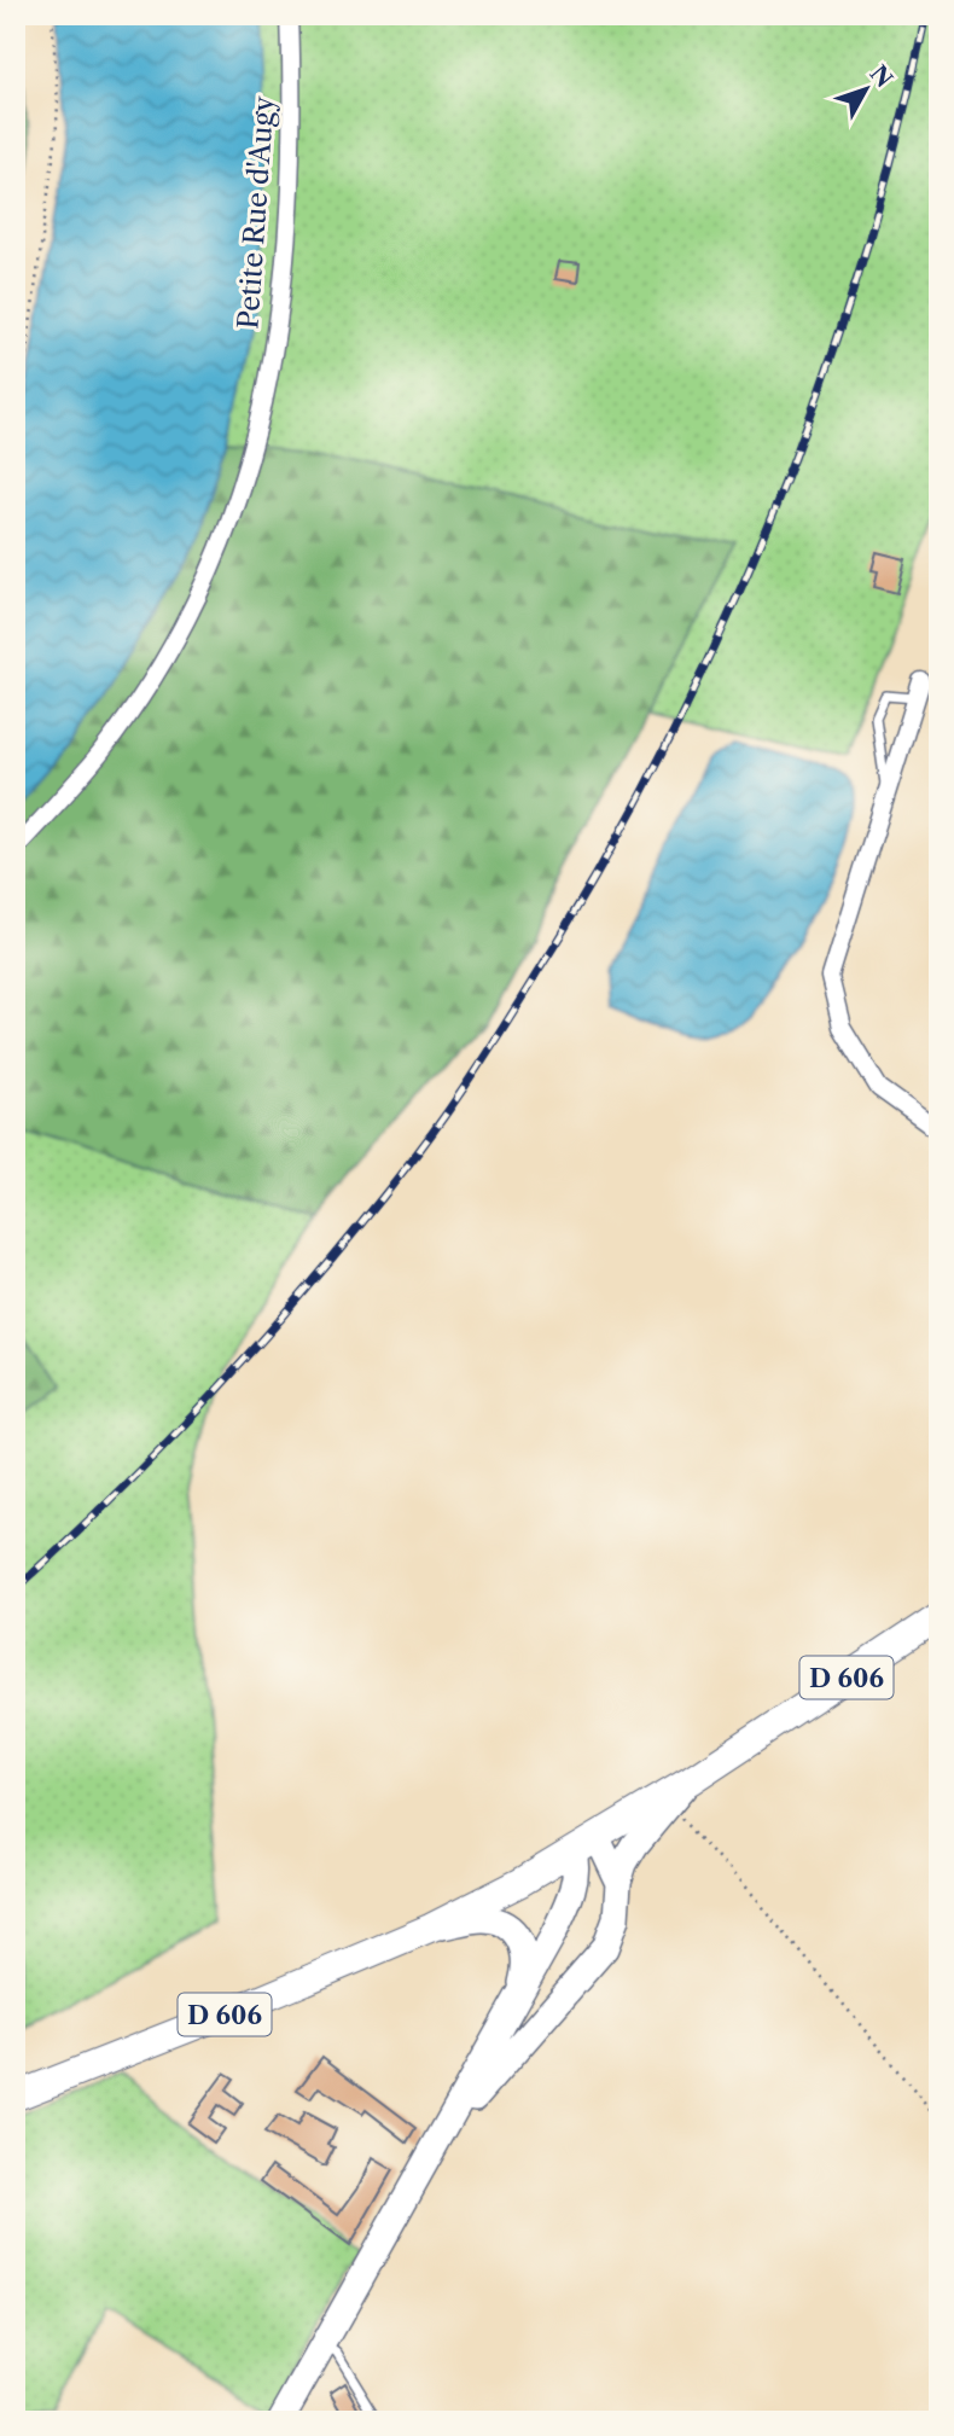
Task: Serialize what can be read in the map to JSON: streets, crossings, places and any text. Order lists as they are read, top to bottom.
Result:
{
  "streets": {
    "main road": ["D 606"],
    "street": ["Petite Rue d'Augy"]
  },
  "north": "top right"
}
